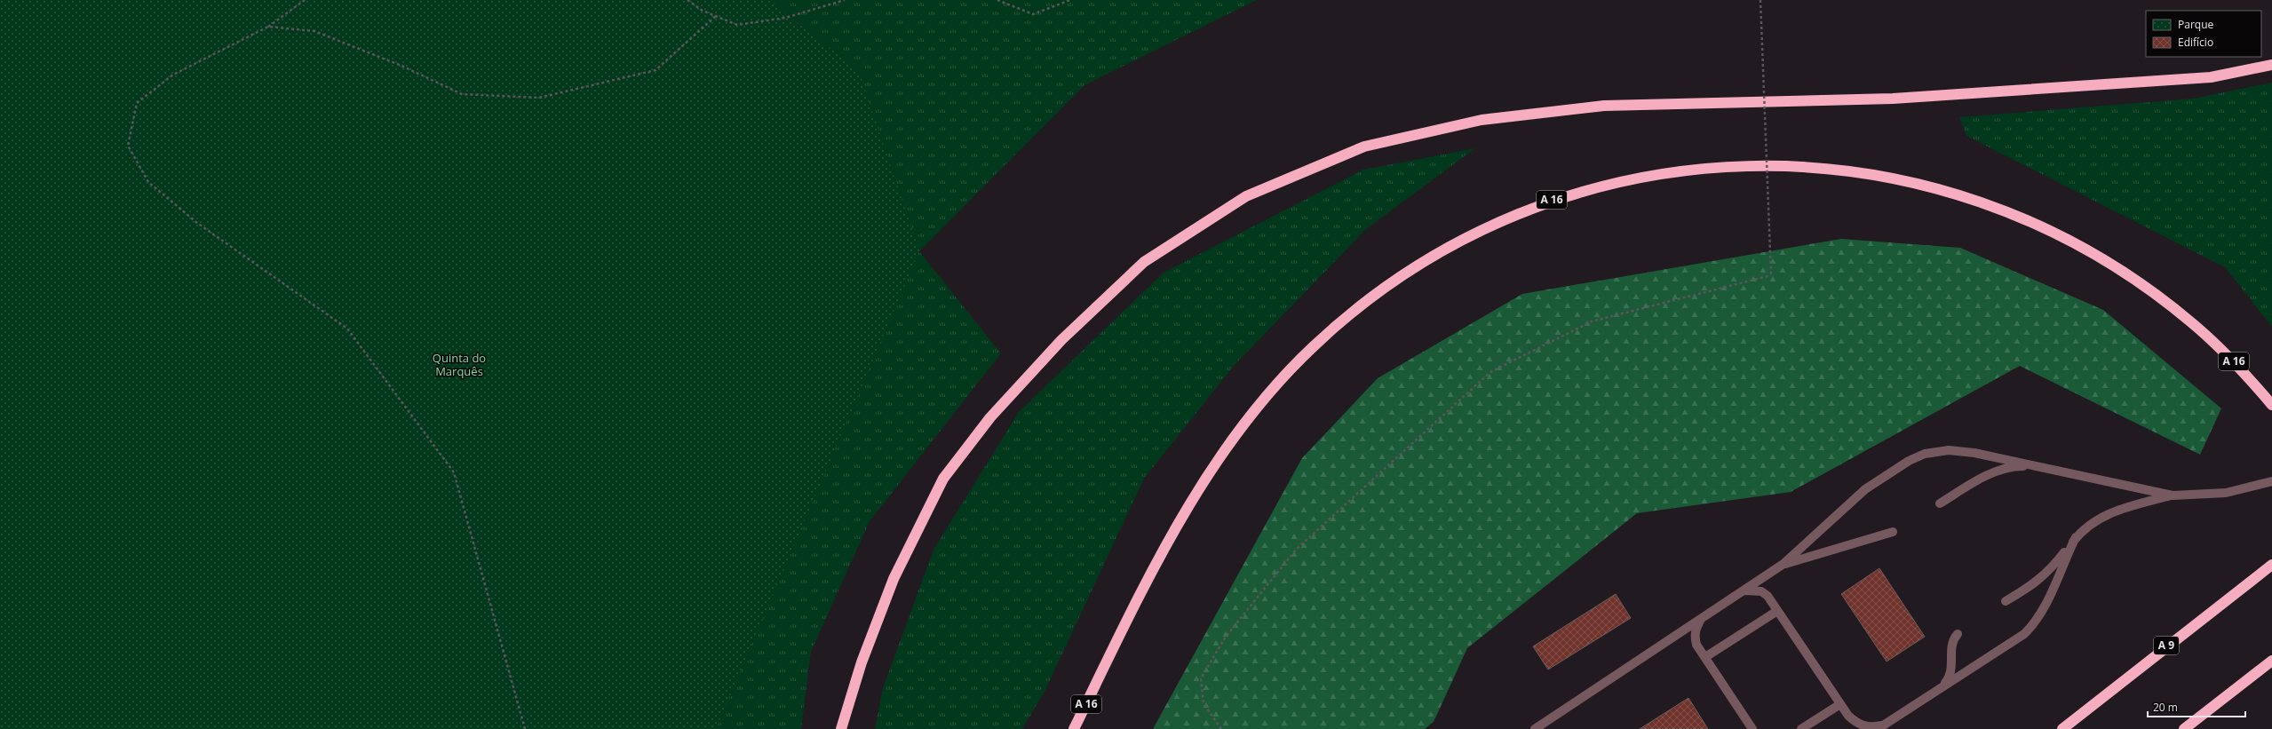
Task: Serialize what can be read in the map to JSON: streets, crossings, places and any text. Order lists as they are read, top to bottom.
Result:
{
  "streets": {
    "highway": ["A 16", "A 9"]
  },
  "parks": ["Quinta do Marquês"],
  "legend": ["Parque", "Edifício"],
  "scale_bar": "20 m"
}
